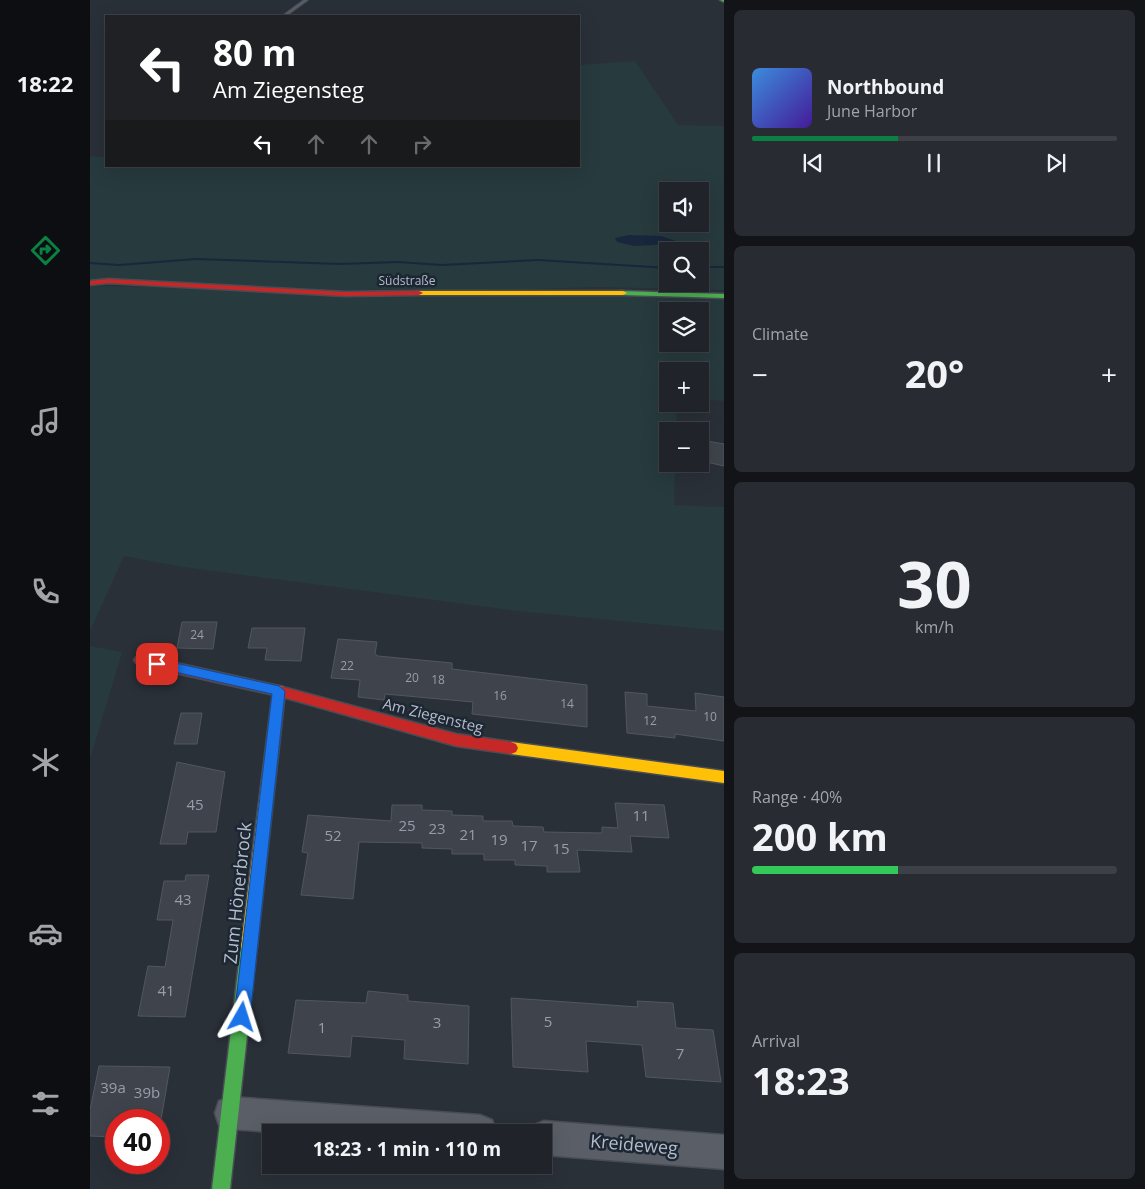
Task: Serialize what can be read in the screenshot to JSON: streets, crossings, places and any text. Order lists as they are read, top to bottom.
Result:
{
  "streets": {
    "street": [
      "Südstraße",
      "Am Ziegensteg",
      "Zum Hönerbrock",
      "Kreideweg"
    ]
  },
  "crossings": [
    ["Am Ziegensteg", "Zum Hönerbrock"]
  ],
  "house_numbers": [
    "24",
    "22",
    "20",
    "18",
    "16",
    "14",
    "10",
    "12",
    "45",
    "11",
    "25",
    "23",
    "21",
    "52",
    "19",
    "17",
    "15",
    "43",
    "41",
    "5",
    "3",
    "1",
    "7",
    "39a",
    "39b"
  ],
  "page": {
    "tabs": "18:22",
    "turn": ["80 m", "Am Ziegensteg"],
    "song": ["Northbound", "June Harbor"],
    "map_buttons": ["+", "−"],
    "tile": [
      "Climate",
      ["30", "km/h"],
      ["Range · 40%", "200 km"],
      ["Arrival", "18:23"]
    ],
    "heat": ["−", "20°", "+"],
    "limit": "40",
    "trip": "18:23 · 1 min · 110 m"
  }
}
